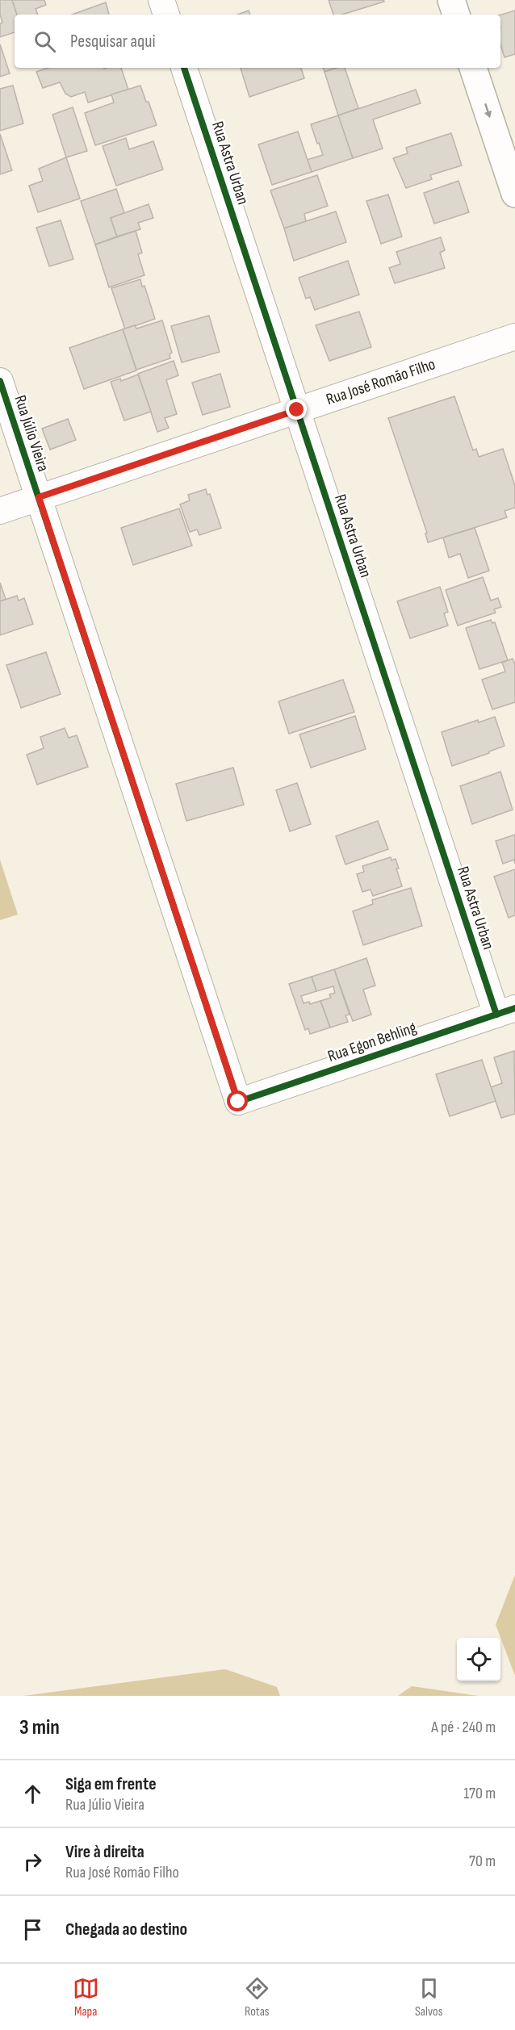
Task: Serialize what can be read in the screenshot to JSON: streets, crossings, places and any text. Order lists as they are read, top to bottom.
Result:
{
  "streets": {
    "street": [
      "Rua Astra Urban",
      "Rua José Romão Filho",
      "Rua Júlio Vieira",
      "Rua Egon Behling"
    ]
  },
  "crossings": [
    ["Rua Astra Urban", "Rua José Romão Filho"],
    ["Rua Astra Urban", "Rua Egon Behling"],
    ["Rua José Romão Filho", "Rua Júlio Vieira"],
    ["Rua Júlio Vieira", "Rua Egon Behling"]
  ],
  "page": {
    "search": "Pesquisar aqui",
    "heading": ["3 min", "A pé · 240 m"],
    "list": [
      ["Siga em frente", "Rua Júlio Vieira", "170 m"],
      ["Vire à direita", "Rua José Romão Filho", "70 m"],
      "Chegada ao destino"
    ],
    "nav": ["Mapa", "Rotas", "Salvos"]
  }
}
